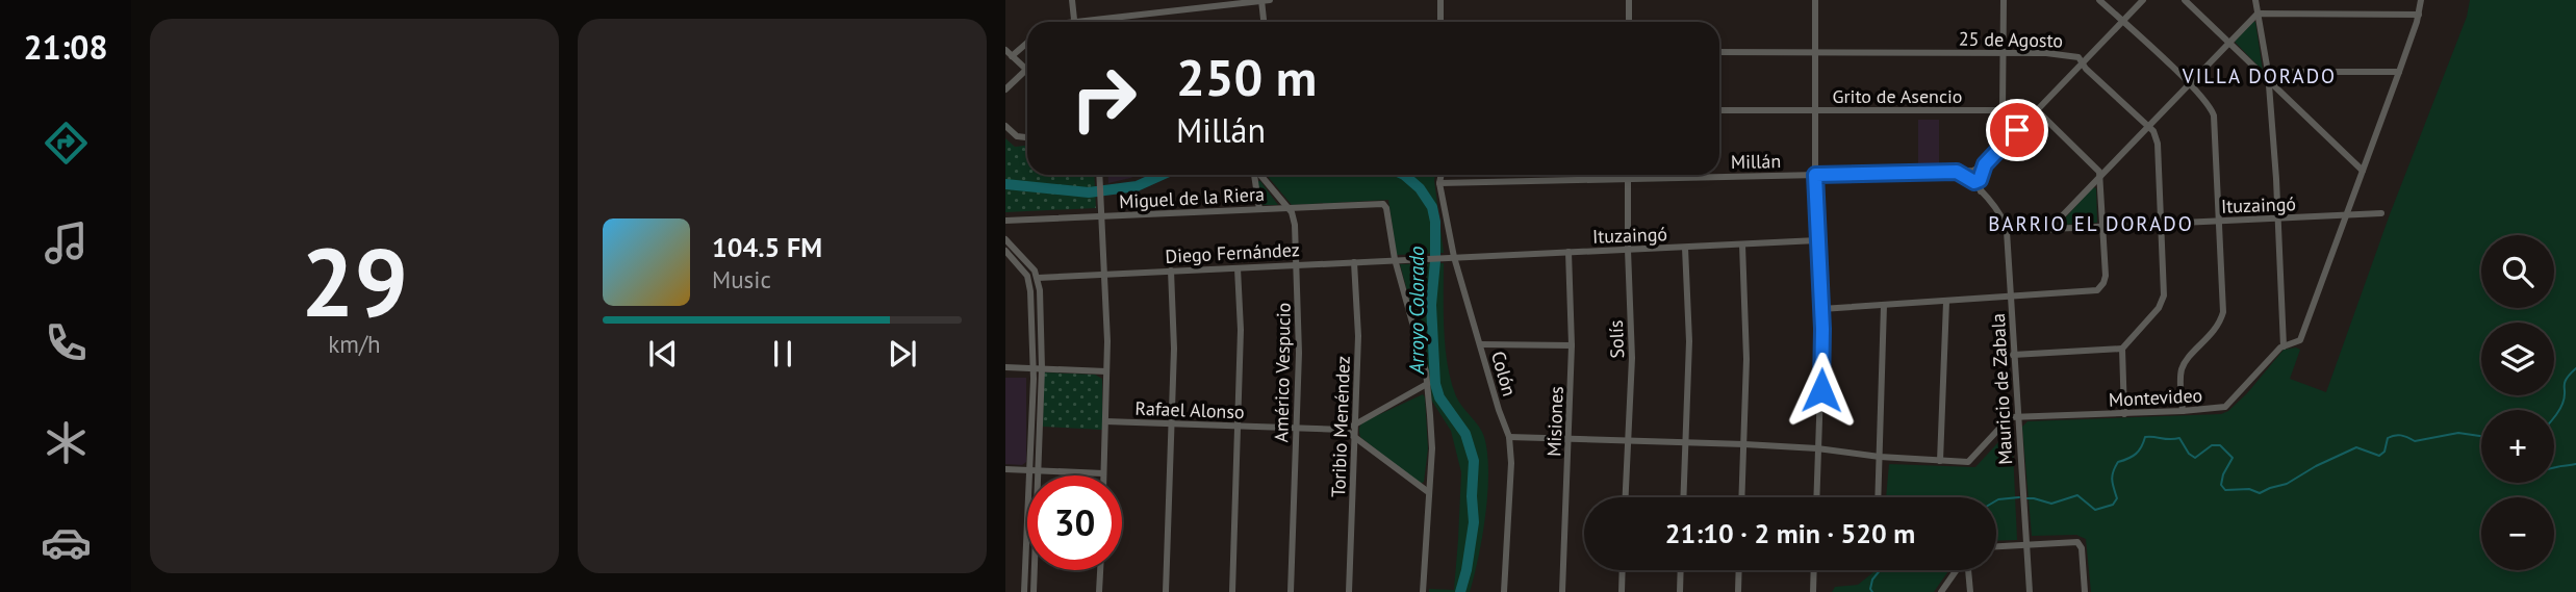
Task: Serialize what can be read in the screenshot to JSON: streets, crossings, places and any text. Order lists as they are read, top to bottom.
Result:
{
  "streets": {
    "street": [
      "25 de Agosto",
      "Grito de Asencio",
      "Millán",
      "Miguel de la Riera",
      "Ituzaingó",
      "Diego Fernández",
      "Solís",
      "Américo Vespucio",
      "Colón",
      "Mauricio de Zabala",
      "Montevideo",
      "Rafael Alonso",
      "Misiones",
      "Toribio Menéndez"
    ]
  },
  "crossings": [
    ["25 de Agosto", "Ituzaingó"],
    ["Millán", "Solís"],
    ["Millán", "Colón"],
    ["Millán", "Mauricio de Zabala"],
    ["Miguel de la Riera", "Diego Fernández"],
    ["Miguel de la Riera", "Américo Vespucio"],
    ["Ituzaingó", "Diego Fernández"],
    ["Ituzaingó", "Solís"],
    ["Ituzaingó", "Colón"],
    ["Ituzaingó", "Mauricio de Zabala"],
    ["Ituzaingó", "Montevideo"],
    ["Ituzaingó", "Misiones"],
    ["Diego Fernández", "Américo Vespucio"],
    ["Diego Fernández", "Toribio Menéndez"],
    ["Américo Vespucio", "Rafael Alonso"],
    ["Mauricio de Zabala", "Montevideo"]
  ],
  "districts": ["VILLA DORADO", "BARRIO EL DORADO"],
  "water": ["Arroyo Colorado"],
  "page": {
    "tabs": "21:08",
    "tile": ["29", "km/h"],
    "turn": ["250 m", "Millán"],
    "song": ["104.5 FM", "Music"],
    "map_buttons": ["+", "−"],
    "limit": "30",
    "trip": "21:10 · 2 min · 520 m"
  }
}
